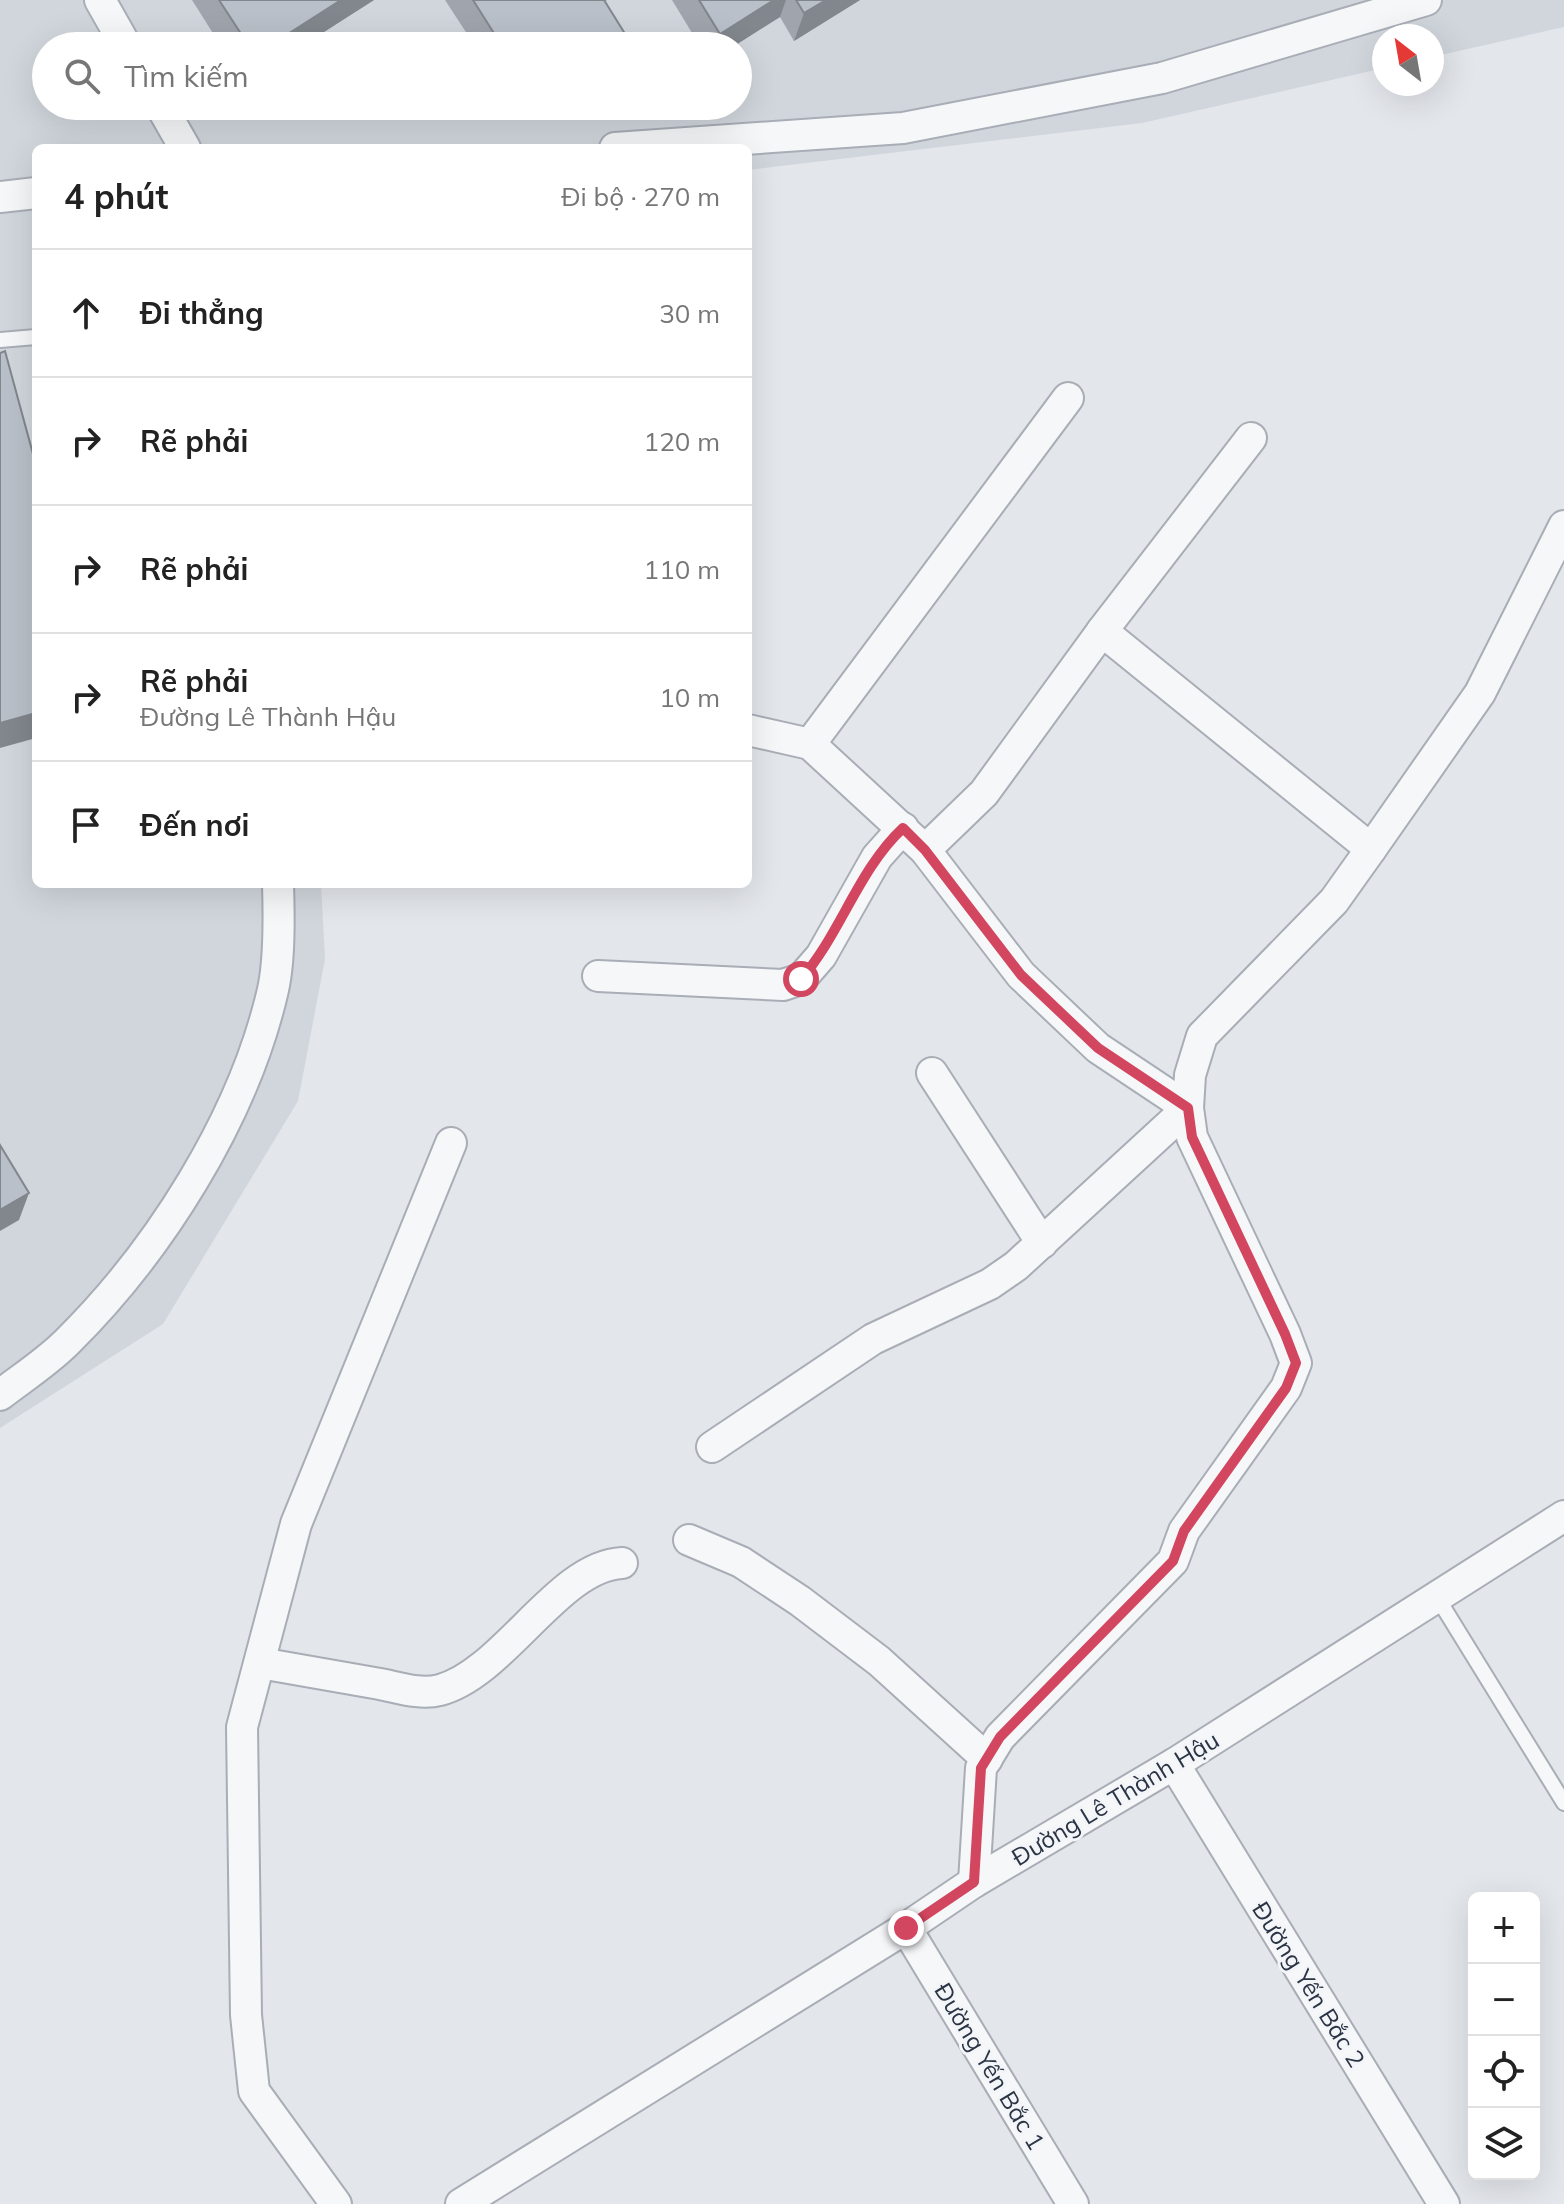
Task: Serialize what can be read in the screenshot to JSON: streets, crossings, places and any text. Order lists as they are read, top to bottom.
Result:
{
  "streets": {
    "street": ["Đường Lê Thành Hậu", "Đường Yến Bắc 2", "Đường Yến Bắc 1"]
  },
  "crossings": [
    ["Đường Lê Thành Hậu", "Đường Yến Bắc 2"],
    ["Đường Lê Thành Hậu", "Đường Yến Bắc 1"]
  ],
  "north": "top left",
  "page": {
    "search": "Tìm kiếm",
    "heading": ["4 phút", "Đi bộ · 270 m"],
    "list": [
      ["Đi thẳng", "30 m"],
      ["Rẽ phải", "120 m"],
      ["Rẽ phải", "110 m"],
      ["Rẽ phải", "Đường Lê Thành Hậu", "10 m"],
      "Đến nơi"
    ],
    "map_buttons": ["+", "−"]
  }
}
